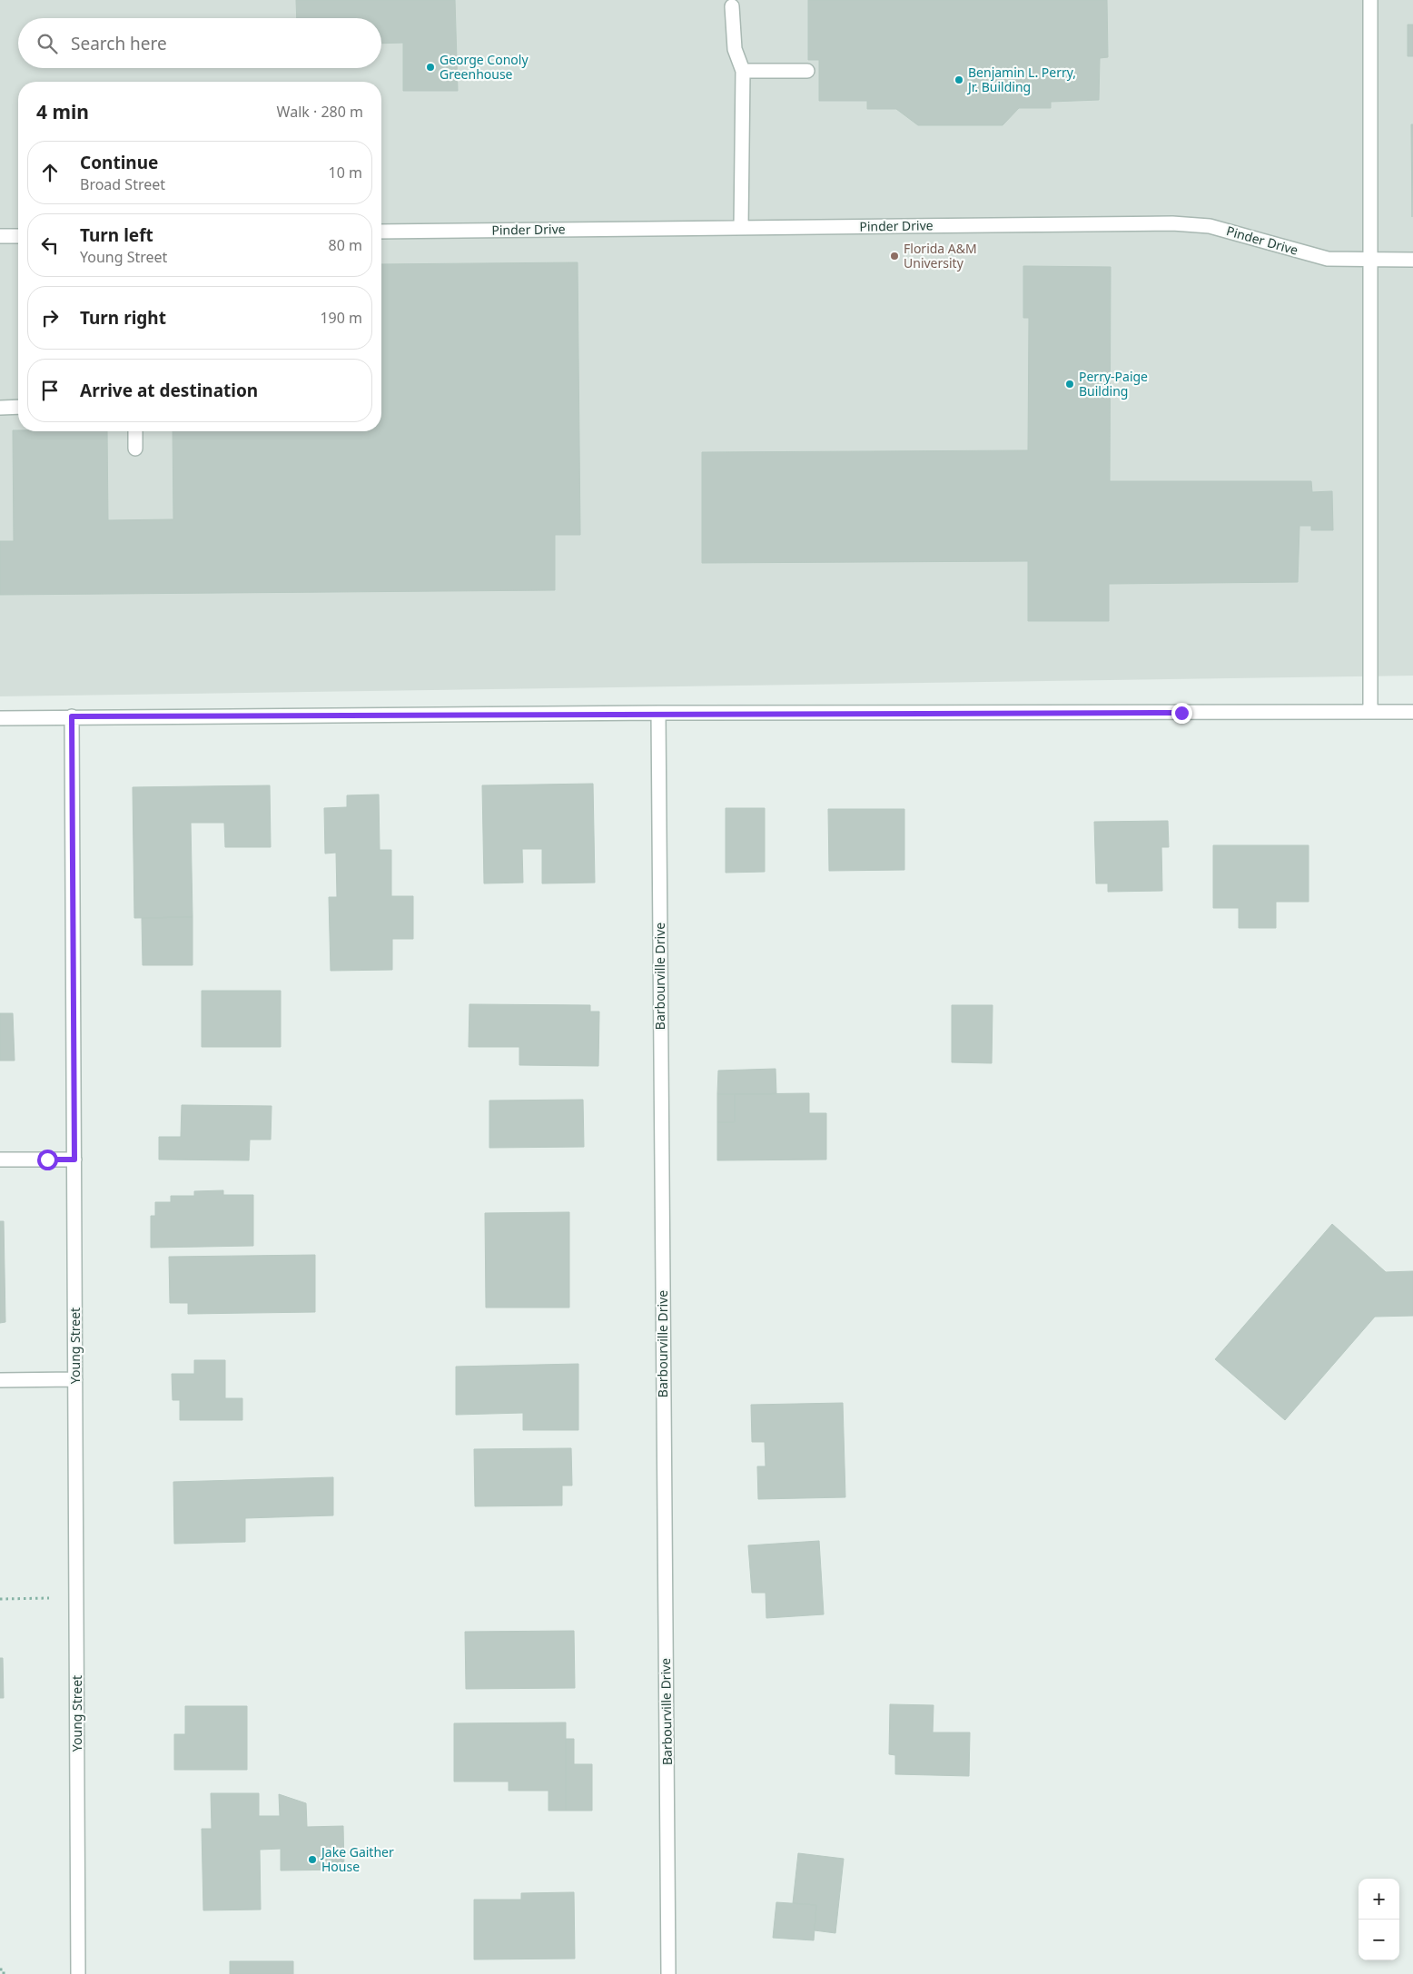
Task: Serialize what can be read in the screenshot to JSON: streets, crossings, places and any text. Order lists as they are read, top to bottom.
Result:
{
  "streets": {
    "street": ["Pinder Drive", "Barbourville Drive", "Young Street"]
  },
  "places": [
    "George Conoly Greenhouse",
    "Benjamin L. Perry, Jr. Building",
    "Florida A&M University",
    "Perry-Paige Building",
    "Jake Gaither House"
  ],
  "page": {
    "search": "Search here",
    "heading": ["4 min", "Walk · 280 m"],
    "list": [
      ["Continue", "Broad Street", "10 m"],
      ["Turn left", "Young Street", "80 m"],
      ["Turn right", "190 m"],
      "Arrive at destination"
    ],
    "map_buttons": ["+", "−"]
  }
}
